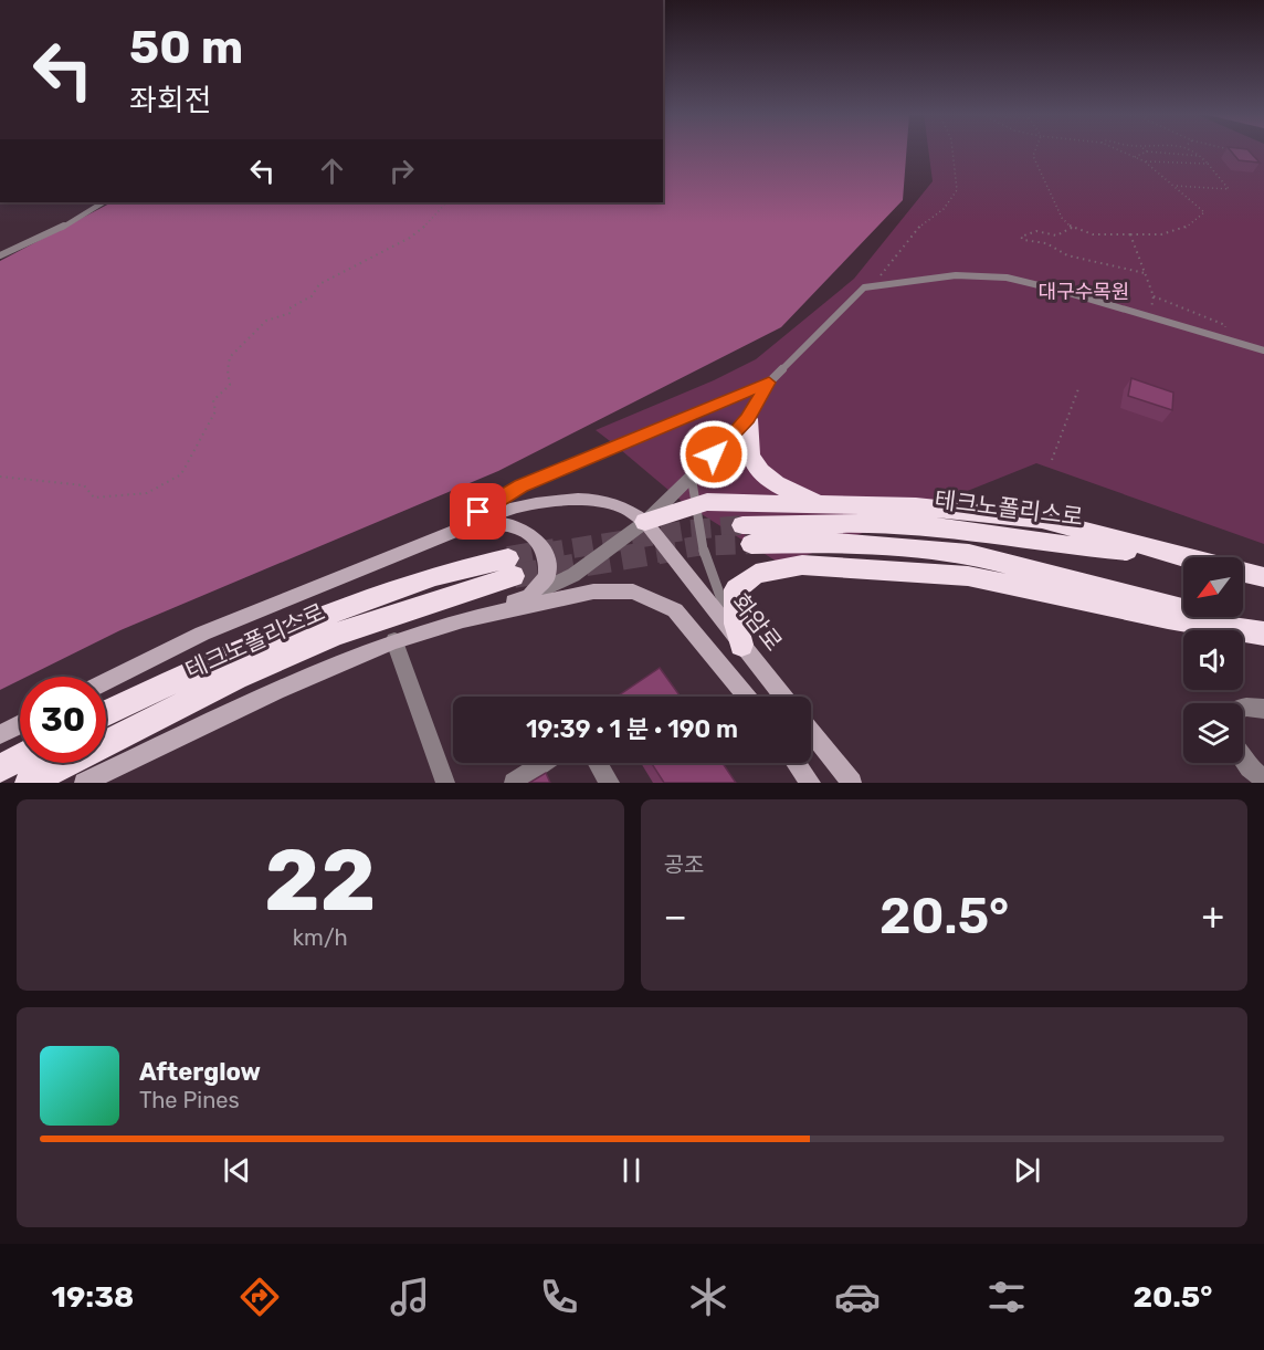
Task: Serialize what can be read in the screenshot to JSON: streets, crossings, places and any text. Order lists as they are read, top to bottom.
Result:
{
  "streets": {
    "highway": ["테크노폴리스로"],
    "main road": ["화암로"]
  },
  "parks": ["대구수목원"],
  "north": "bottom left",
  "page": {
    "turn": ["50 m", "좌회전"],
    "limit": "30",
    "trip": "19:39 · 1 분 · 190 m",
    "tile": [
      ["22", "km/h"],
      "공조"
    ],
    "heat": ["−", "20.5°", "+"],
    "song": ["Afterglow", "The Pines"],
    "tabs": ["19:38", "20.5°"]
  }
}
